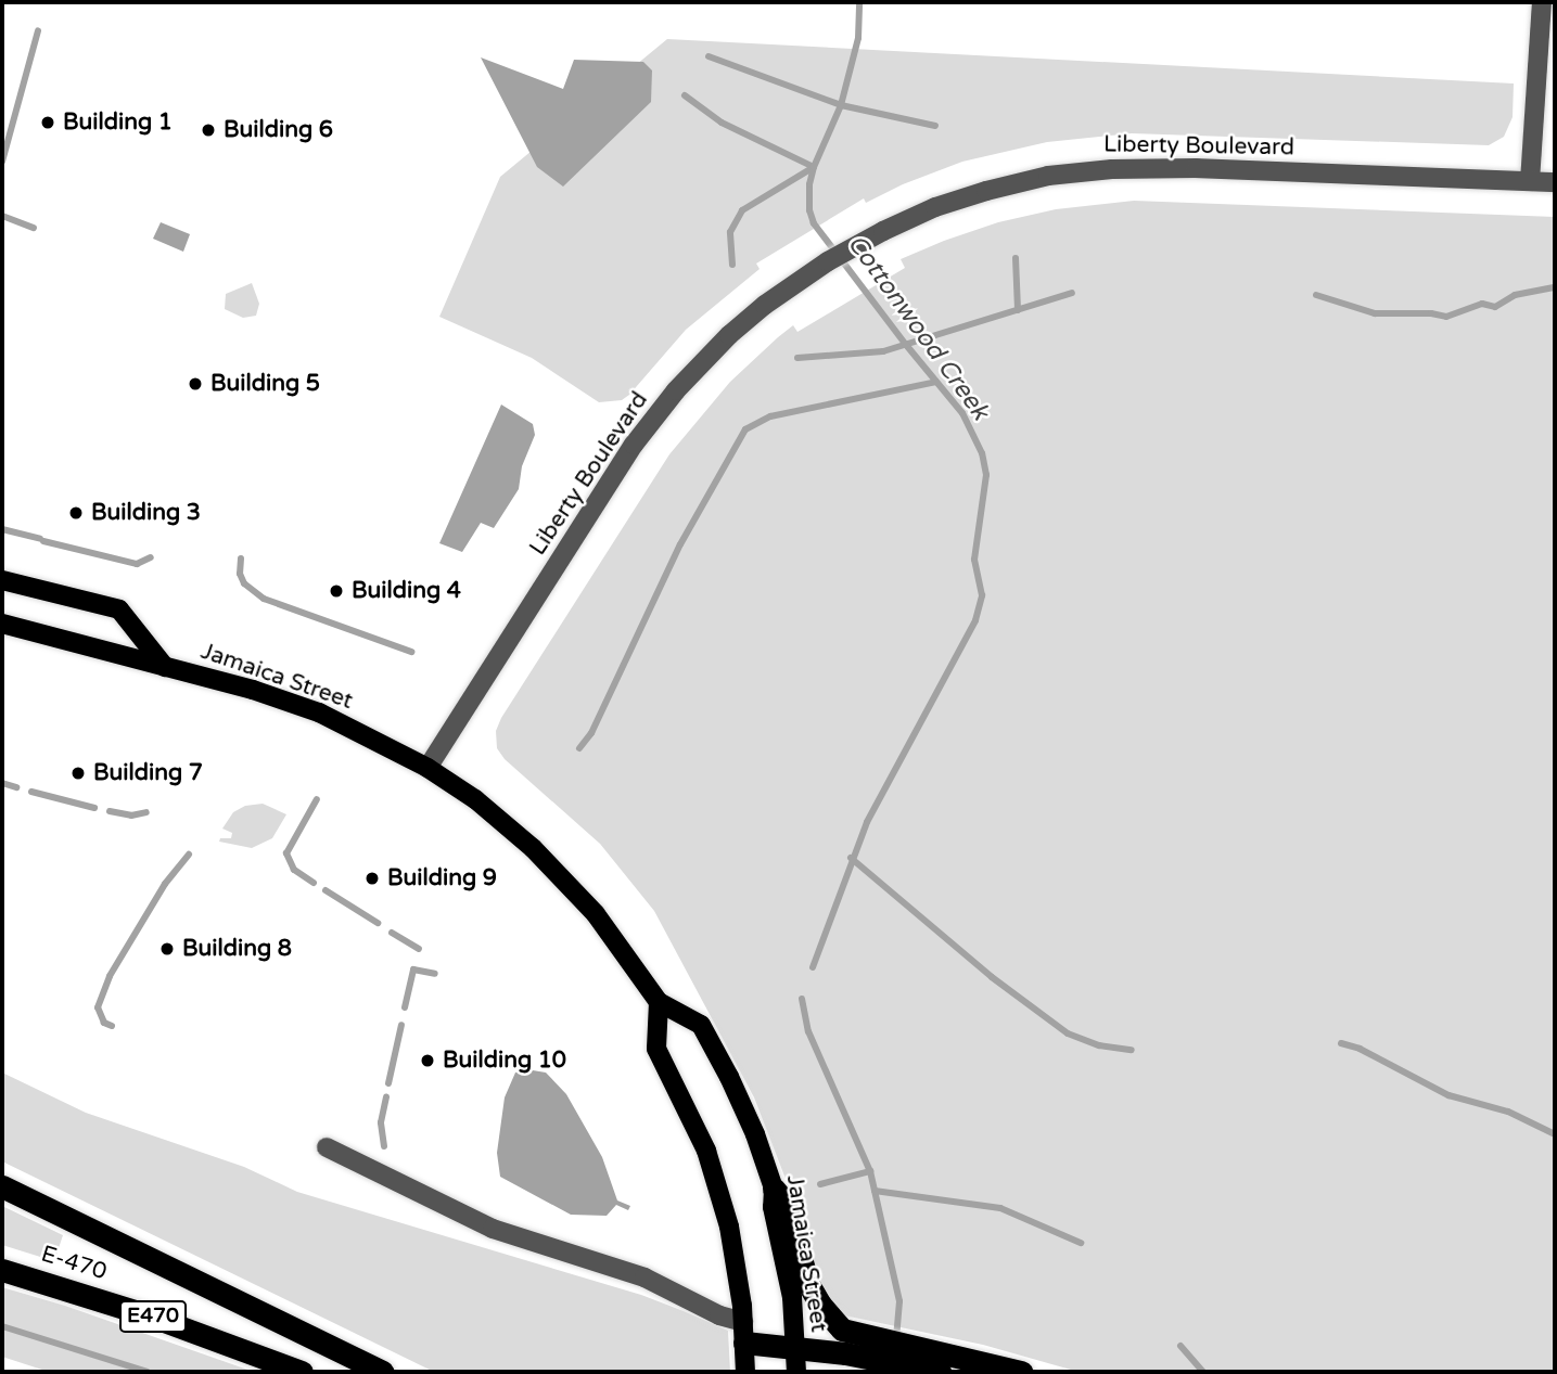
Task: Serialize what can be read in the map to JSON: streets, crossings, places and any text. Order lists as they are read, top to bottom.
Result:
{
  "streets": {
    "highway": ["E-470", "E470"],
    "main road": ["Jamaica Street"],
    "street": ["Liberty Boulevard"]
  },
  "crossings": [
    ["Liberty Boulevard", "Jamaica Street"]
  ],
  "water": ["Cottonwood Creek"],
  "places": [
    "Building 1",
    "Building 6",
    "Building 5",
    "Building 3",
    "Building 4",
    "Building 7",
    "Building 9",
    "Building 8",
    "Building 10"
  ]
}
